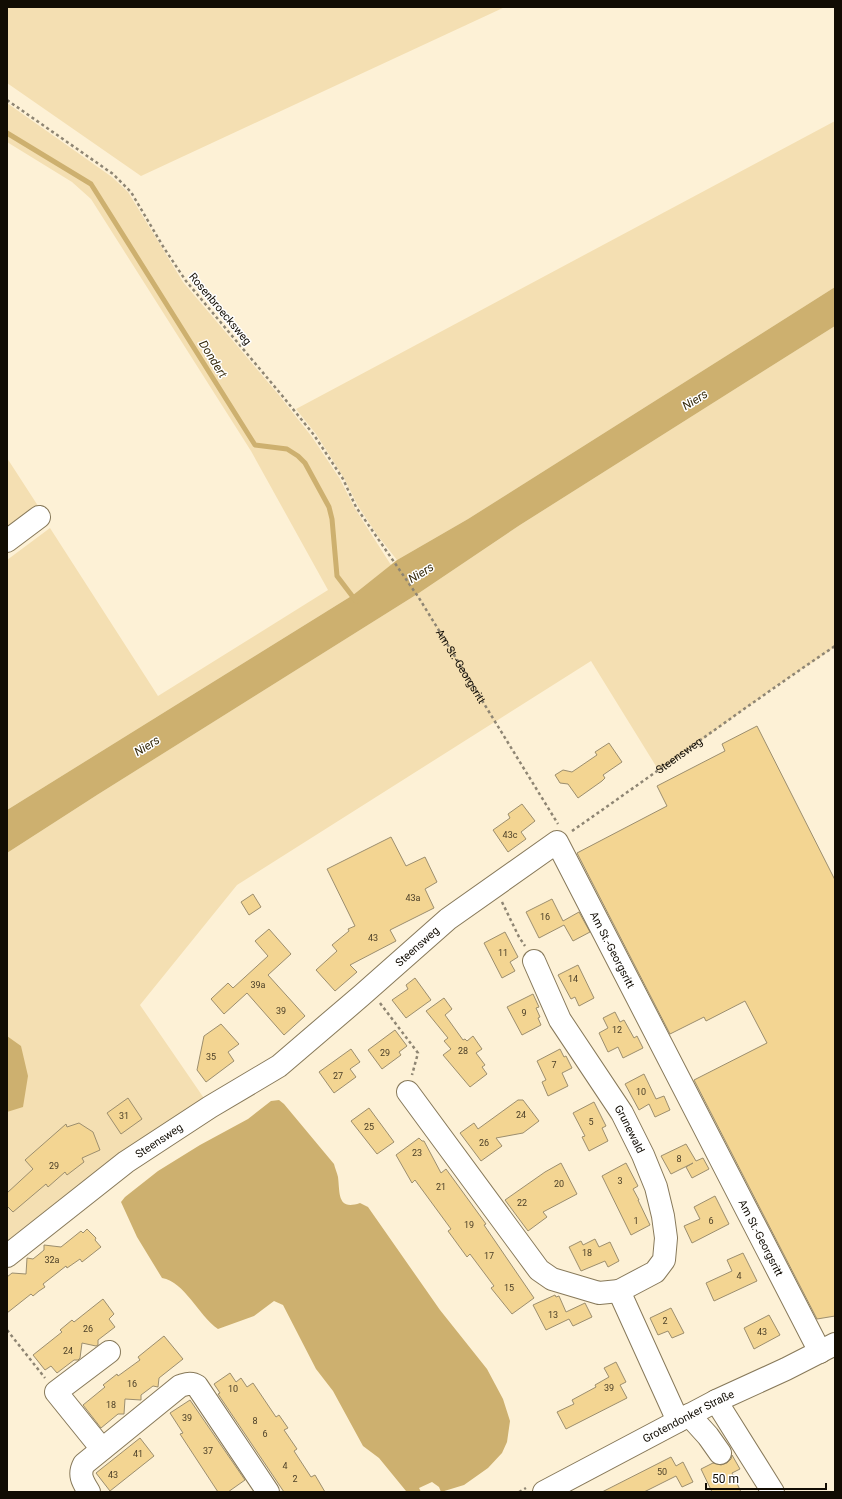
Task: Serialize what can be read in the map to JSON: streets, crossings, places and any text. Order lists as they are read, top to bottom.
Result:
{
  "streets": {
    "street": [
      "Am St.-Georgsritt",
      "Steensweg",
      "Grunewald",
      "Grotendonker Straße"
    ],
    "path": ["Rosenbroecksweg"]
  },
  "crossings": [
    ["Rosenbroecksweg", "Am St.-Georgsritt"],
    ["Am St.-Georgsritt", "Steensweg"],
    ["Am St.-Georgsritt", "Grotendonker Straße"]
  ],
  "water": ["Dondert", "Niers"],
  "house_numbers": [
    "43c",
    "43a",
    "16",
    "43",
    "11",
    "14",
    "39a",
    "39",
    "9",
    "12",
    "28",
    "29",
    "35",
    "7",
    "27",
    "10",
    "24",
    "31",
    "5",
    "25",
    "26",
    "23",
    "8",
    "29",
    "3",
    "20",
    "21",
    "22",
    "1",
    "6",
    "19",
    "18",
    "17",
    "32a",
    "4",
    "15",
    "13",
    "2",
    "26",
    "43",
    "24",
    "16",
    "39",
    "10",
    "18",
    "39",
    "8",
    "6",
    "37",
    "41",
    "4",
    "50",
    "43",
    "2"
  ],
  "scale_bar": "50 m"
}
